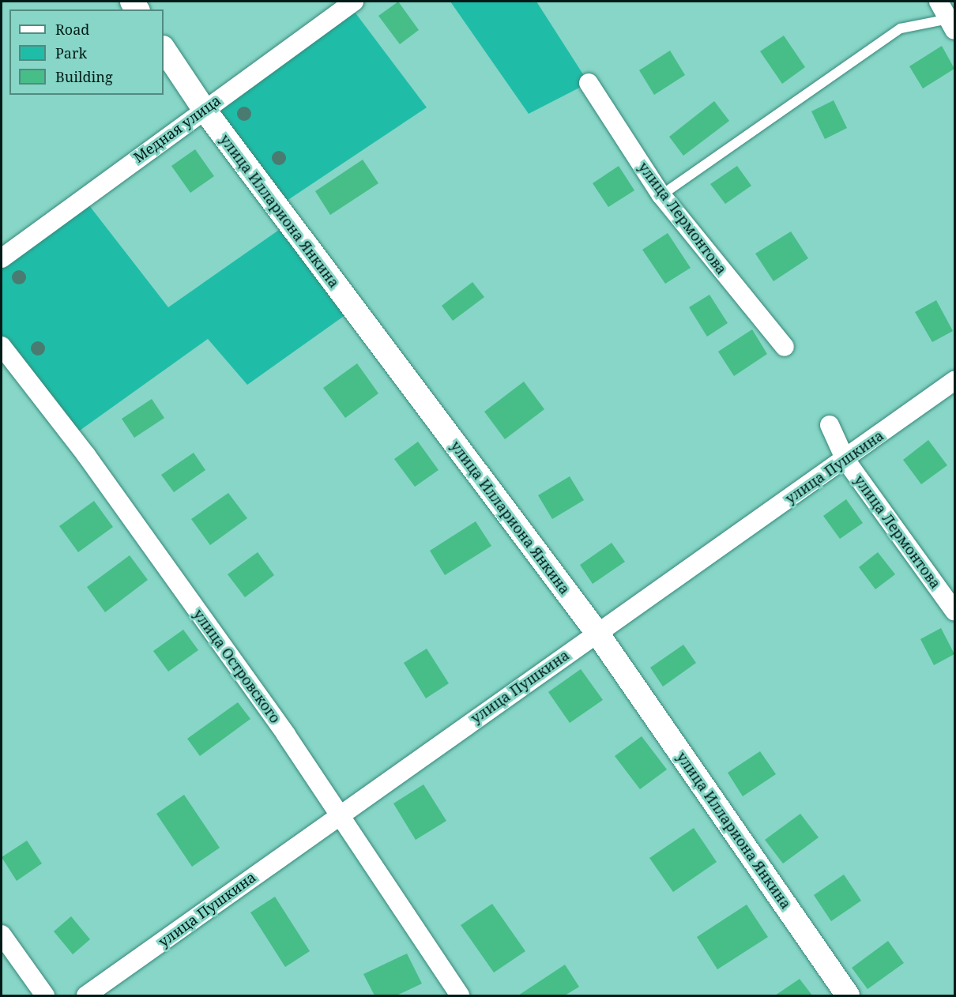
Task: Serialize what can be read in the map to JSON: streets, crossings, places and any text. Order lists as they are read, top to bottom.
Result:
{
  "streets": {
    "street": [
      "Медная улица",
      "улица Иллариона Янкина",
      "улица Лермонтова",
      "улица Пушкина",
      "улица Островского"
    ]
  },
  "crossings": [
    ["Медная улица", "улица Иллариона Янкина"],
    ["улица Иллариона Янкина", "улица Пушкина"],
    ["улица Лермонтова", "улица Пушкина"],
    ["улица Пушкина", "улица Островского"]
  ],
  "legend": ["Road", "Park", "Building"]
}
